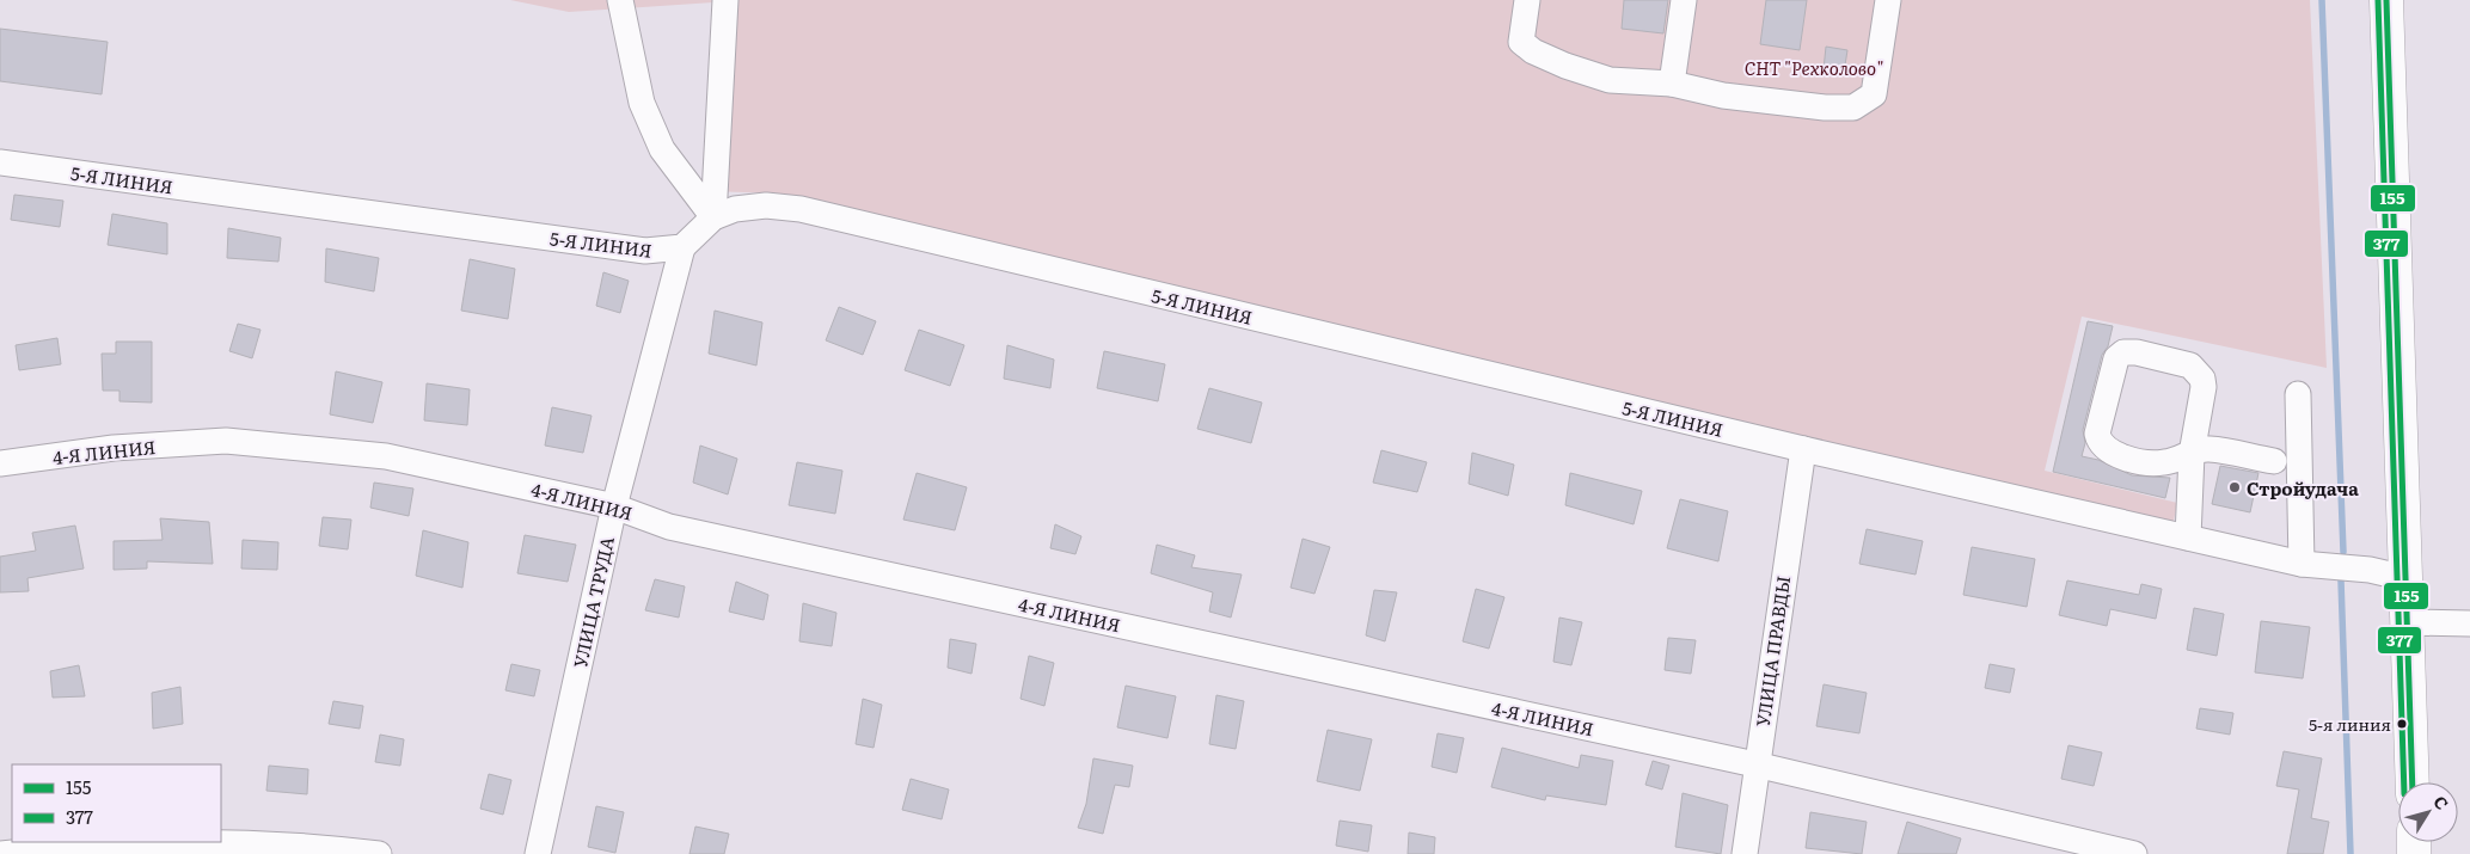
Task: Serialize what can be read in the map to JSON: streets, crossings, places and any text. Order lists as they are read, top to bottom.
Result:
{
  "streets": {
    "street": [
      "5-Я ЛИНИЯ",
      "4-Я ЛИНИЯ",
      "УЛИЦА ТРУДА",
      "УЛИЦА ПРАВДЫ"
    ]
  },
  "crossings": [
    ["5-Я ЛИНИЯ", "УЛИЦА ТРУДА"],
    ["5-Я ЛИНИЯ", "УЛИЦА ПРАВДЫ"],
    ["4-Я ЛИНИЯ", "УЛИЦА ТРУДА"],
    ["4-Я ЛИНИЯ", "УЛИЦА ПРАВДЫ"]
  ],
  "parks": ["СНТ \"Рехколово\""],
  "places": ["Стройудача", "5-я линия"],
  "lines": ["transit line 155", "transit line 377"],
  "legend": ["155", "377"],
  "north": "top right"
}
